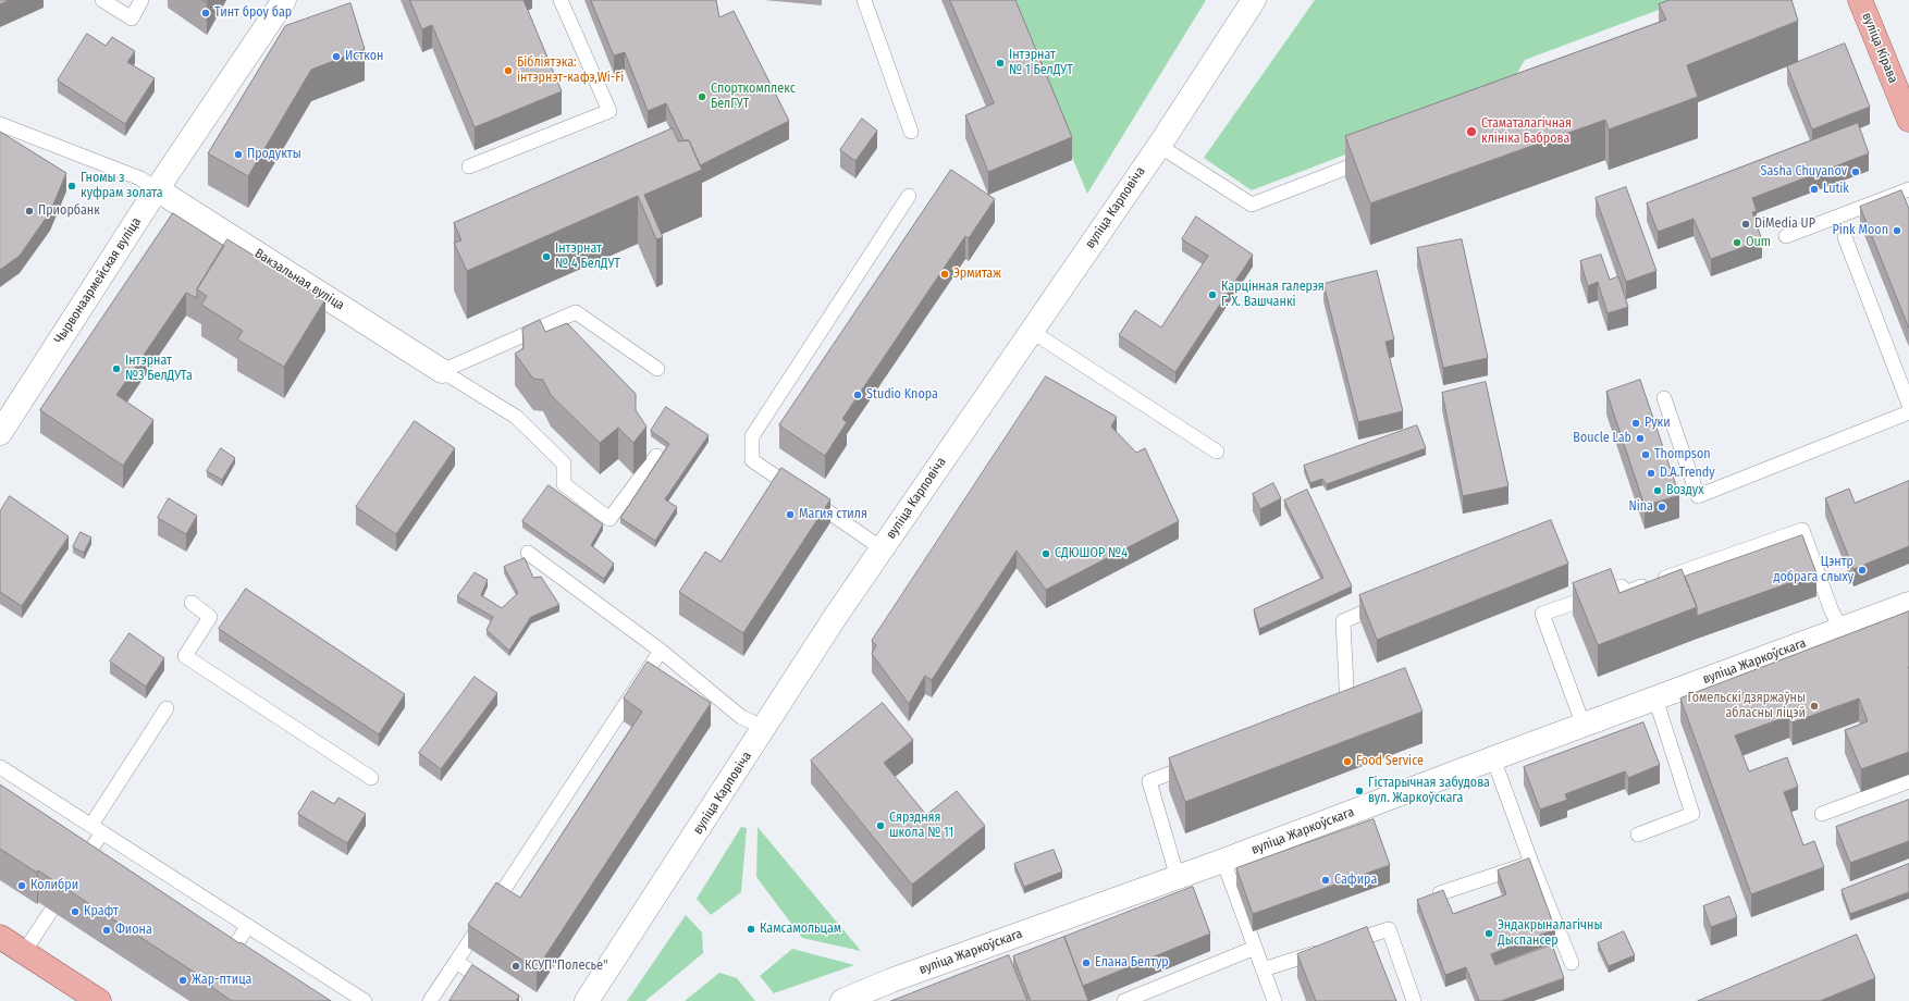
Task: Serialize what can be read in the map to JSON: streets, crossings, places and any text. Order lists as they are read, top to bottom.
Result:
{
  "streets": {
    "main road": ["вуліца Кірава"],
    "street": [
      "вуліца Карповіча",
      "Вакзальная вуліца",
      "Чырвонаармейская вуліца",
      "вуліца Жаркоўскага"
    ]
  },
  "crossings": [
    ["Вакзальная вуліца", "Чырвонаармейская вуліца"]
  ],
  "places": [
    "Тинт броу бар",
    "Исткон",
    "Інтэрнат № 1 БелДУТ",
    "Бібліятэка: інтэрнэт-кафэ,Wi-Fi",
    "Спорткомплекс БелГУТ",
    "Стаматалагічная клініка Баброва",
    "Продукты",
    "Sasha Chuyanov",
    "Гномы з куфрам золата",
    "Lutik",
    "Приорбанк",
    "DiMedia UP",
    "Pink Moon",
    "Oum",
    "Інтэрнат № 4 БелДУТ",
    "Эрмитаж",
    "Карцінная галерэя Г. Х. Вашчанкі",
    "Інтэрнат №3 БелДУТа",
    "Studio Knopa",
    "Руки",
    "Boucle Lab",
    "Thompson",
    "D.A.Trendy",
    "Воздух",
    "Nina",
    "Магия стиля",
    "СДЮШОР №4",
    "Цэнтр добрага слыху",
    "Гомельскі дзяржаўны абласны ліцэй",
    "Food Service",
    "Гістарычная забудова вул. Жаркоўскага",
    "Сярэдняя школа № 11",
    "Сафира",
    "Колибри",
    "Крафт",
    "Камсамольцам",
    "Фиона",
    "Эндакрыналагічны Дыспансер",
    "Елана Белтур",
    "КСУП\"Полесье\"",
    "Жар-птица"
  ]
}
